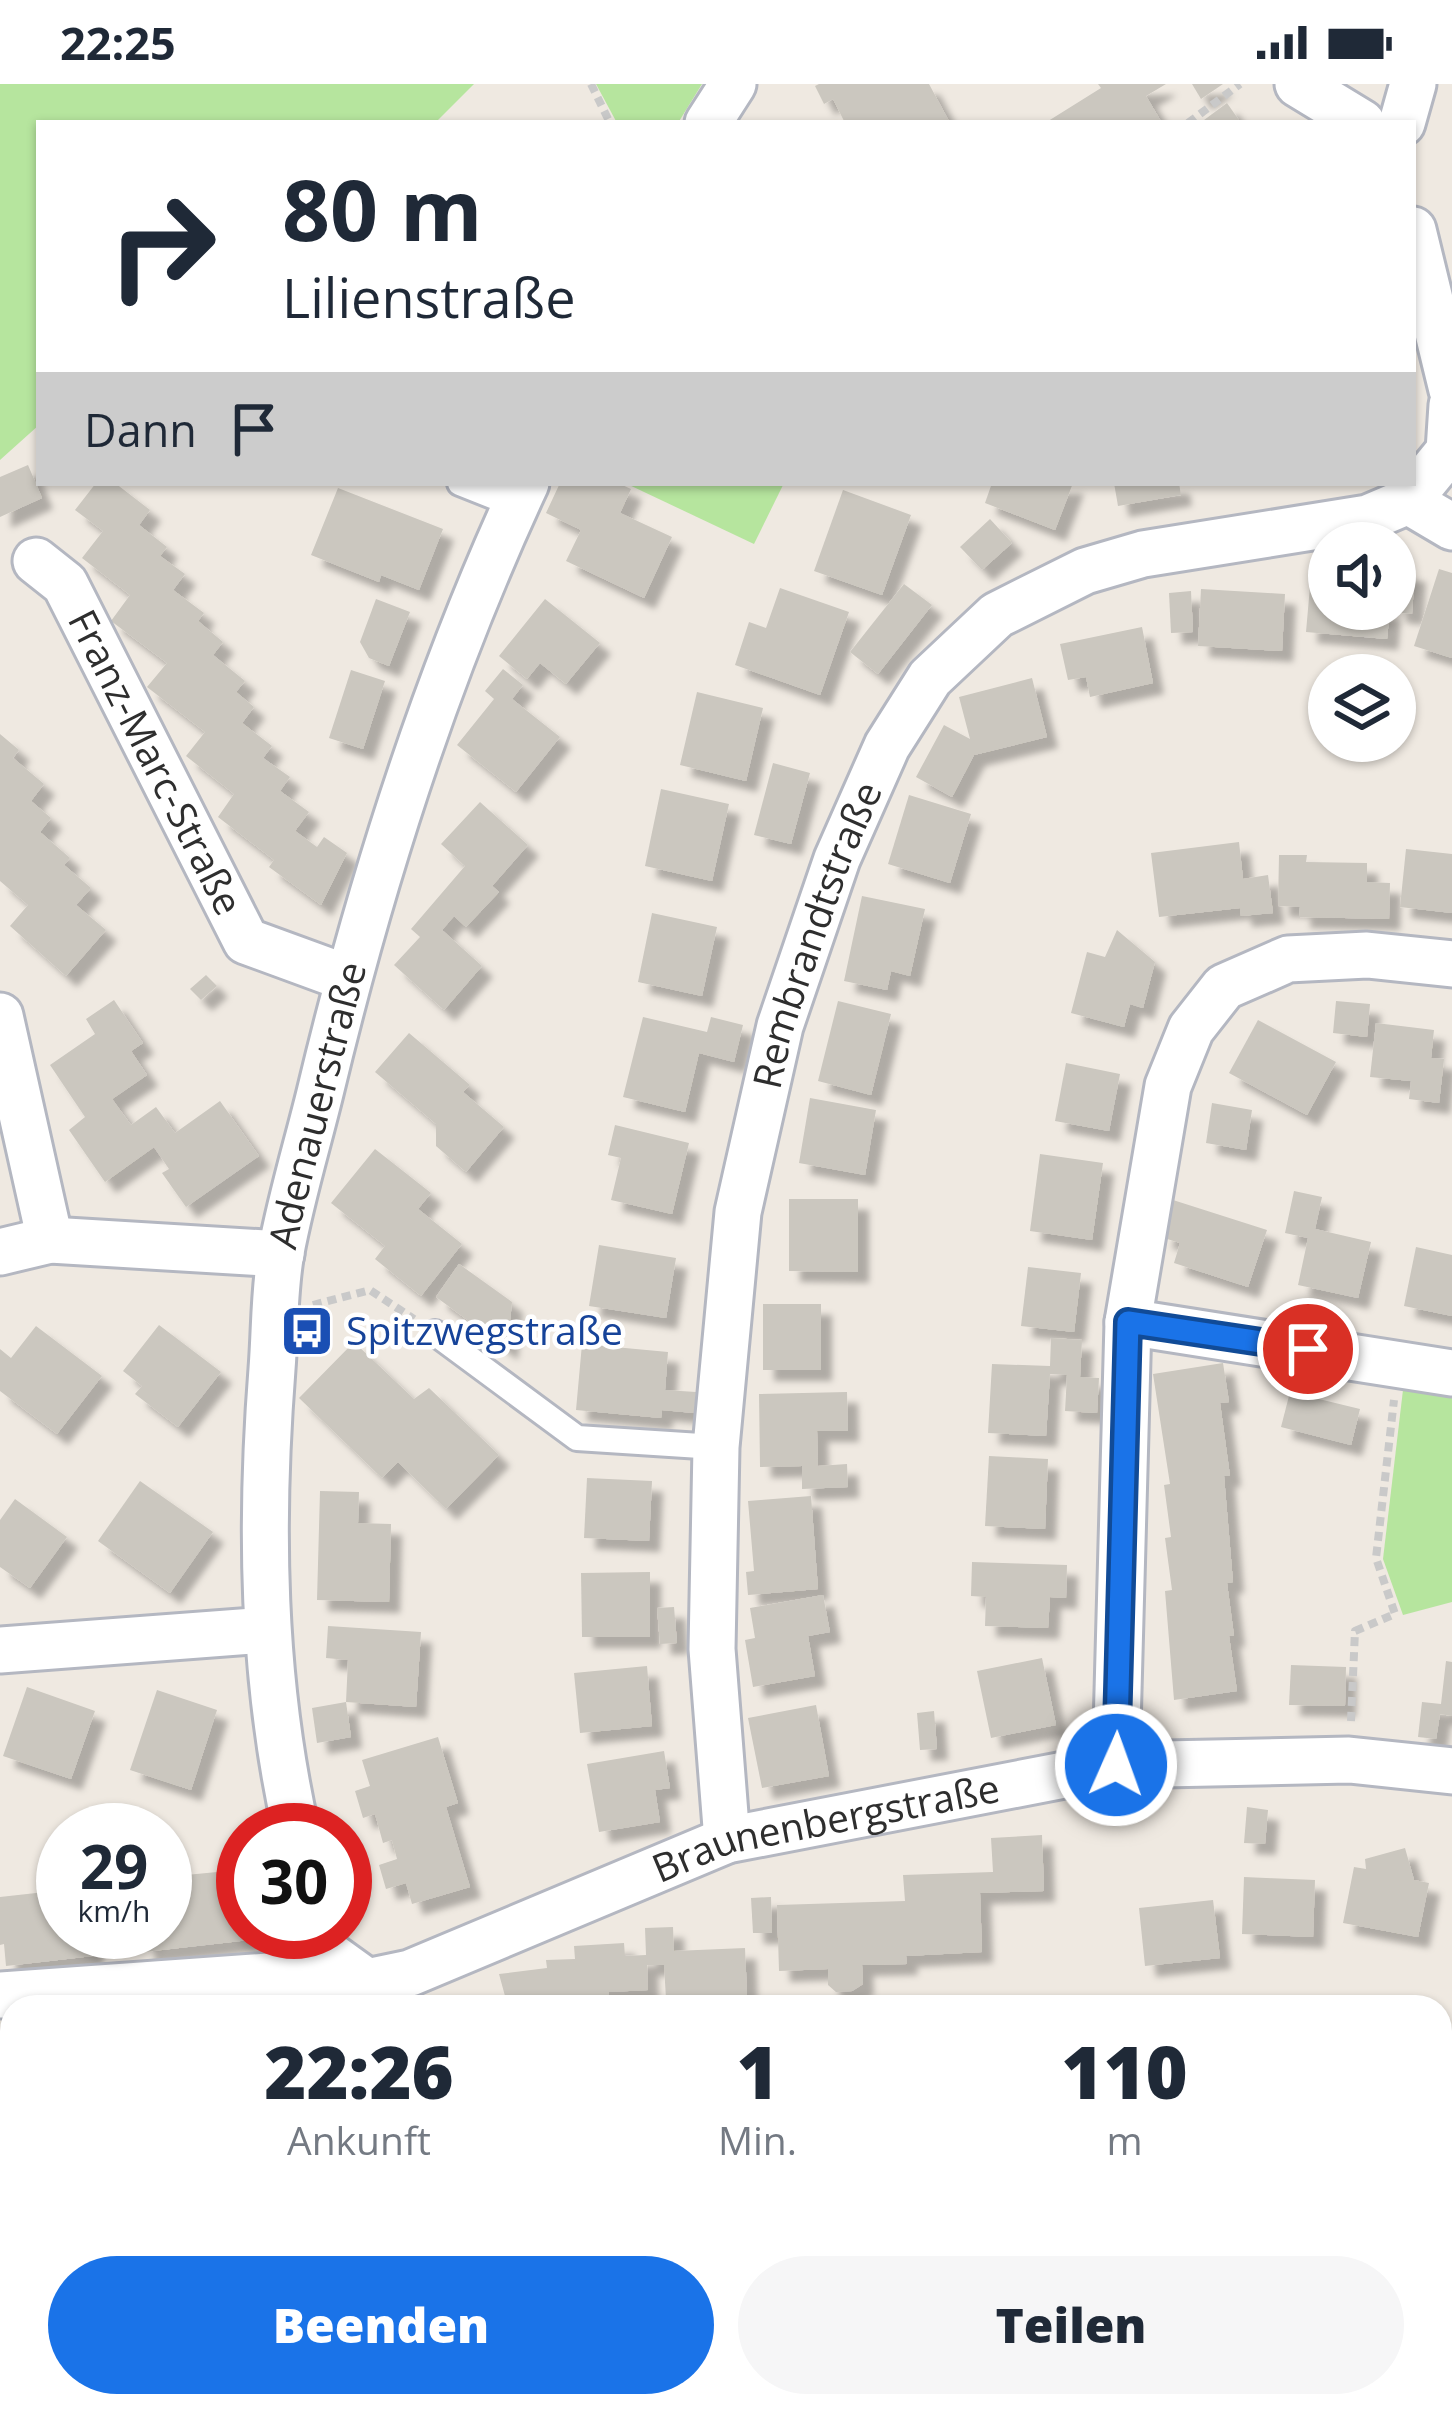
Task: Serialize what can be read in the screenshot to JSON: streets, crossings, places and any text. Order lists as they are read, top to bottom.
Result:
{
  "streets": {
    "street": [
      "Franz-Marc-Straße",
      "Rembrandtstraße",
      "Adenauerstraße",
      "Braunenbergstraße"
    ]
  },
  "crossings": [
    ["Franz-Marc-Straße", "Adenauerstraße"],
    ["Rembrandtstraße", "Braunenbergstraße"]
  ],
  "places": {
    "bus stop": ["Spitzwegstraße"]
  },
  "page": {
    "status": "22:25",
    "turn": ["80 m", "Lilienstraße"],
    "then": "Dann",
    "speed": "29 km/h",
    "limit": "30",
    "eta": [
      "22:26",
      "Ankunft",
      "1",
      "Min.",
      "110",
      "m"
    ],
    "buttons": ["Beenden", "Teilen"]
  }
}
